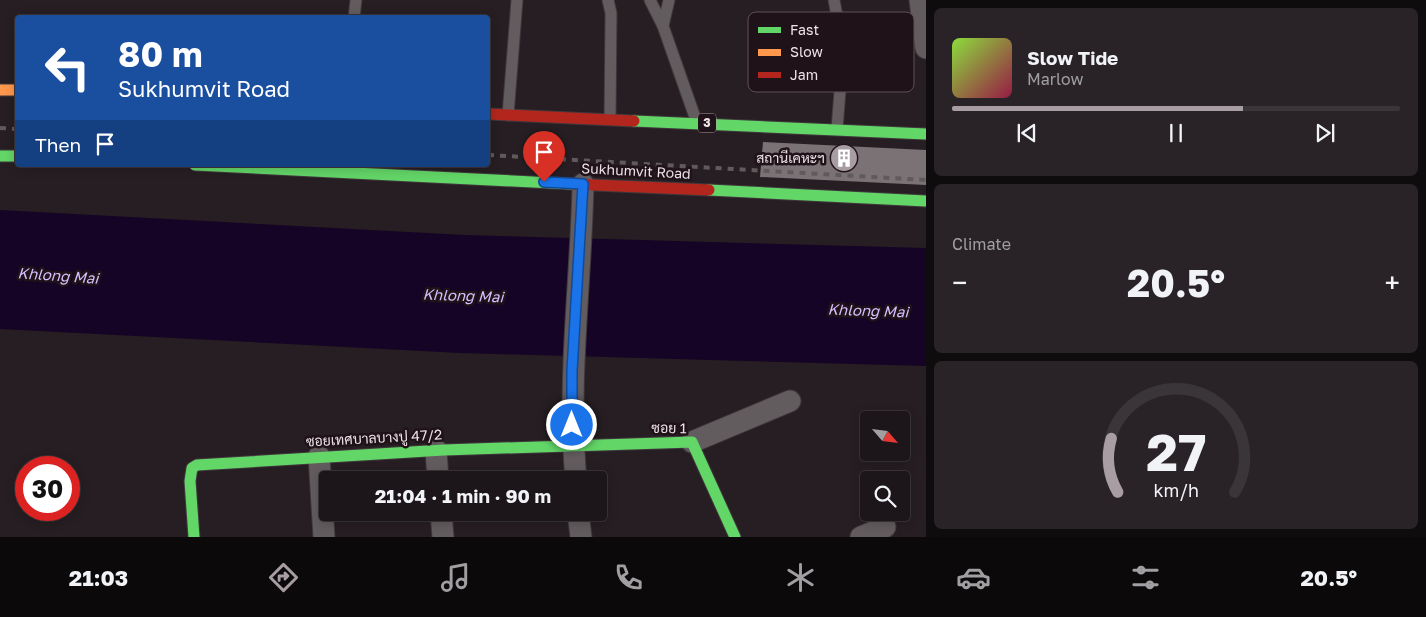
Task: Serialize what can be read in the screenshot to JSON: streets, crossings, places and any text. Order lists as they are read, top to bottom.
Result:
{
  "streets": {
    "main road": [
      "3",
      "Sukhumvit Road",
      "ซอย 1",
      "ซอยเทศบาลบางปู 47/2"
    ]
  },
  "crossings": [
    ["ซอย 1", "ซอยเทศบาลบางปู 47/2"]
  ],
  "water": ["Khlong Mai"],
  "places": {
    "building": ["สถานีเคหะฯ"]
  },
  "legend": ["Fast", "Slow", "Jam"],
  "north": "bottom right",
  "page": {
    "turn": ["80 m", "Sukhumvit Road"],
    "song": ["Slow Tide", "Marlow"],
    "then": "Then",
    "tile": "Climate",
    "heat": ["−", "20.5°", "+"],
    "limit": "30",
    "trip": "21:04 · 1 min · 90 m",
    "tabs": ["21:03", "20.5°"],
    "gauge": ["27", "km/h"]
  }
}
